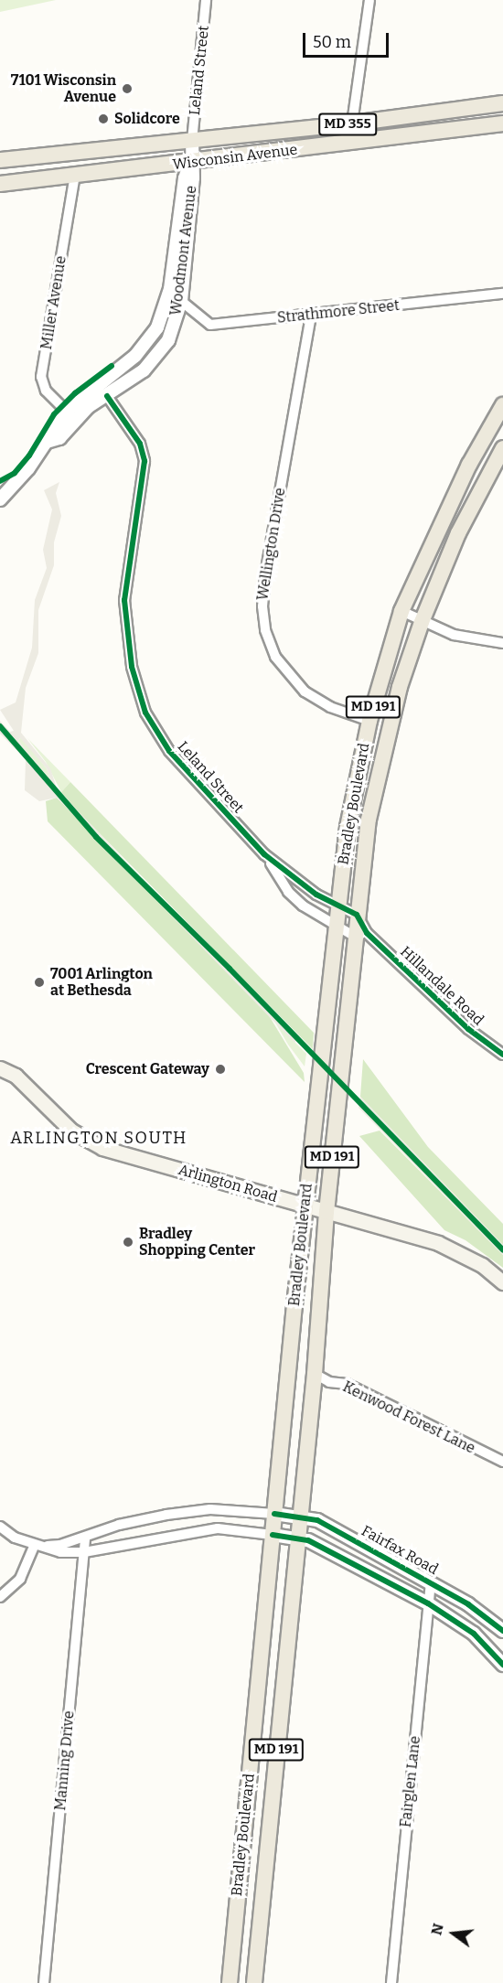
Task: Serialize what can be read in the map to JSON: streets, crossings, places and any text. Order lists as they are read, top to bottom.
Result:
{
  "streets": {
    "main road": [
      "MD 355",
      "Wisconsin Avenue",
      "MD 191",
      "Bradley Boulevard",
      "Arlington Road"
    ],
    "street": [
      "Leland Street",
      "Woodmont Avenue",
      "Miller Avenue",
      "Strathmore Street",
      "Wellington Drive",
      "Hillandale Road",
      "Kenwood Forest Lane",
      "Fairfax Road",
      "Manning Drive",
      "Fairglen Lane"
    ]
  },
  "crossings": [
    ["Leland Street", "Wisconsin Avenue"],
    ["Leland Street", "Woodmont Avenue"],
    ["Leland Street", "Bradley Boulevard"],
    ["Leland Street", "Hillandale Road"],
    ["Wisconsin Avenue", "Woodmont Avenue"],
    ["Wisconsin Avenue", "Miller Avenue"],
    ["Woodmont Avenue", "Miller Avenue"],
    ["Woodmont Avenue", "Strathmore Street"],
    ["Strathmore Street", "Wellington Drive"],
    ["Wellington Drive", "Bradley Boulevard"],
    ["Bradley Boulevard", "Hillandale Road"],
    ["Bradley Boulevard", "Arlington Road"],
    ["Bradley Boulevard", "Kenwood Forest Lane"],
    ["Bradley Boulevard", "Fairfax Road"],
    ["Fairfax Road", "Manning Drive"],
    ["Fairfax Road", "Fairglen Lane"]
  ],
  "districts": ["ARLINGTON SOUTH"],
  "places": [
    "7101 Wisconsin Avenue",
    "Solidcore",
    "7001 Arlington at Bethesda",
    "Crescent Gateway",
    "Bradley Shopping Center"
  ],
  "scale_bar": "50 m",
  "north": "left"
}
